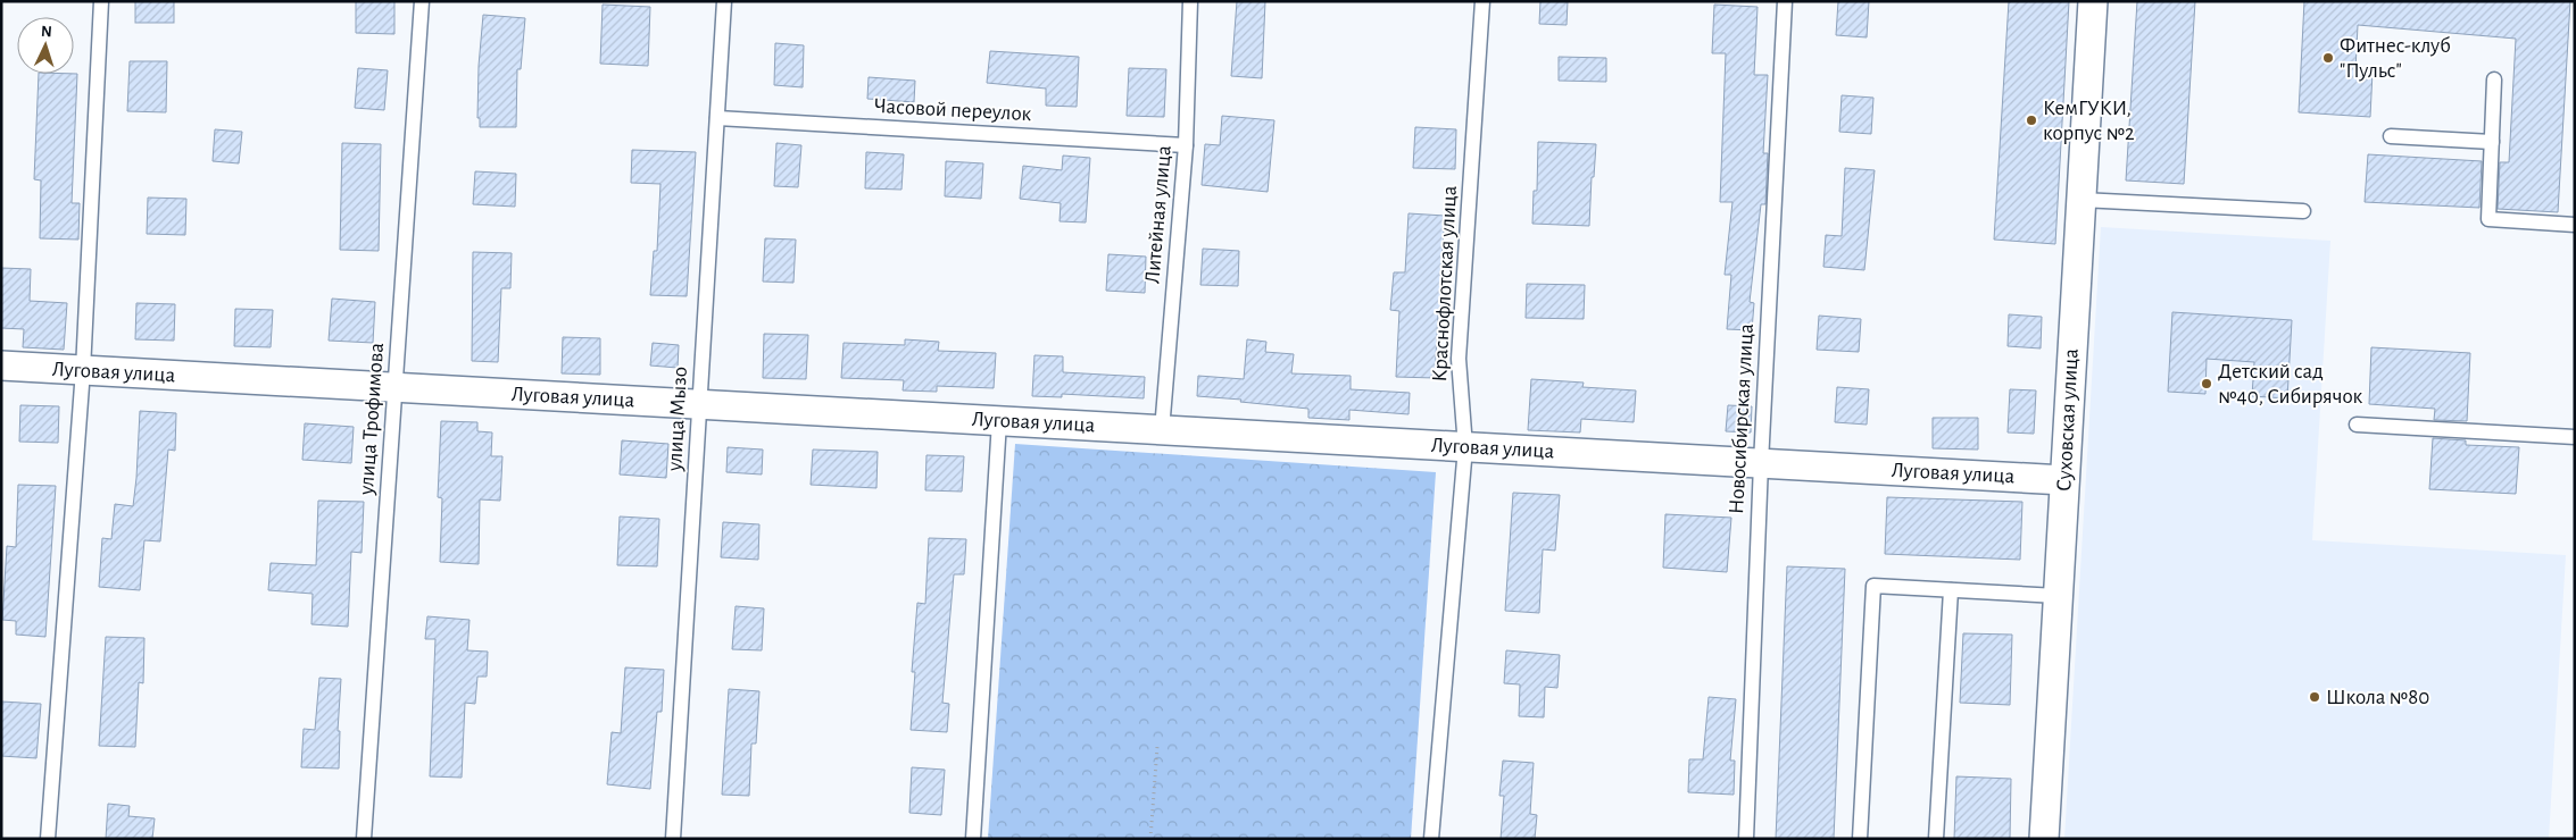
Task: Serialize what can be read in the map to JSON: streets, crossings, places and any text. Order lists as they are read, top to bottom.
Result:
{
  "streets": {
    "street": ["Луговая улица", "Суховская улица"],
    "lane": [
      "Часовой переулок",
      "Литейная улица",
      "Краснофлотская улица",
      "улица Трофимова",
      "улица Мызо",
      "Новосибирская улица"
    ]
  },
  "crossings": [
    ["Часовой переулок", "Литейная улица"],
    ["Часовой переулок", "улица Мызо"],
    ["Литейная улица", "Луговая улица"],
    ["Краснофлотская улица", "Луговая улица"],
    ["Луговая улица", "улица Трофимова"],
    ["Луговая улица", "улица Мызо"],
    ["Луговая улица", "Новосибирская улица"],
    ["Луговая улица", "Суховская улица"]
  ],
  "places": [
    "Фитнес-клуб \"Пульс\"",
    "КемГУКИ, корпус №2",
    "Детский сад №40, Сибирячок",
    "Школа №80"
  ],
  "north": "top"
}
